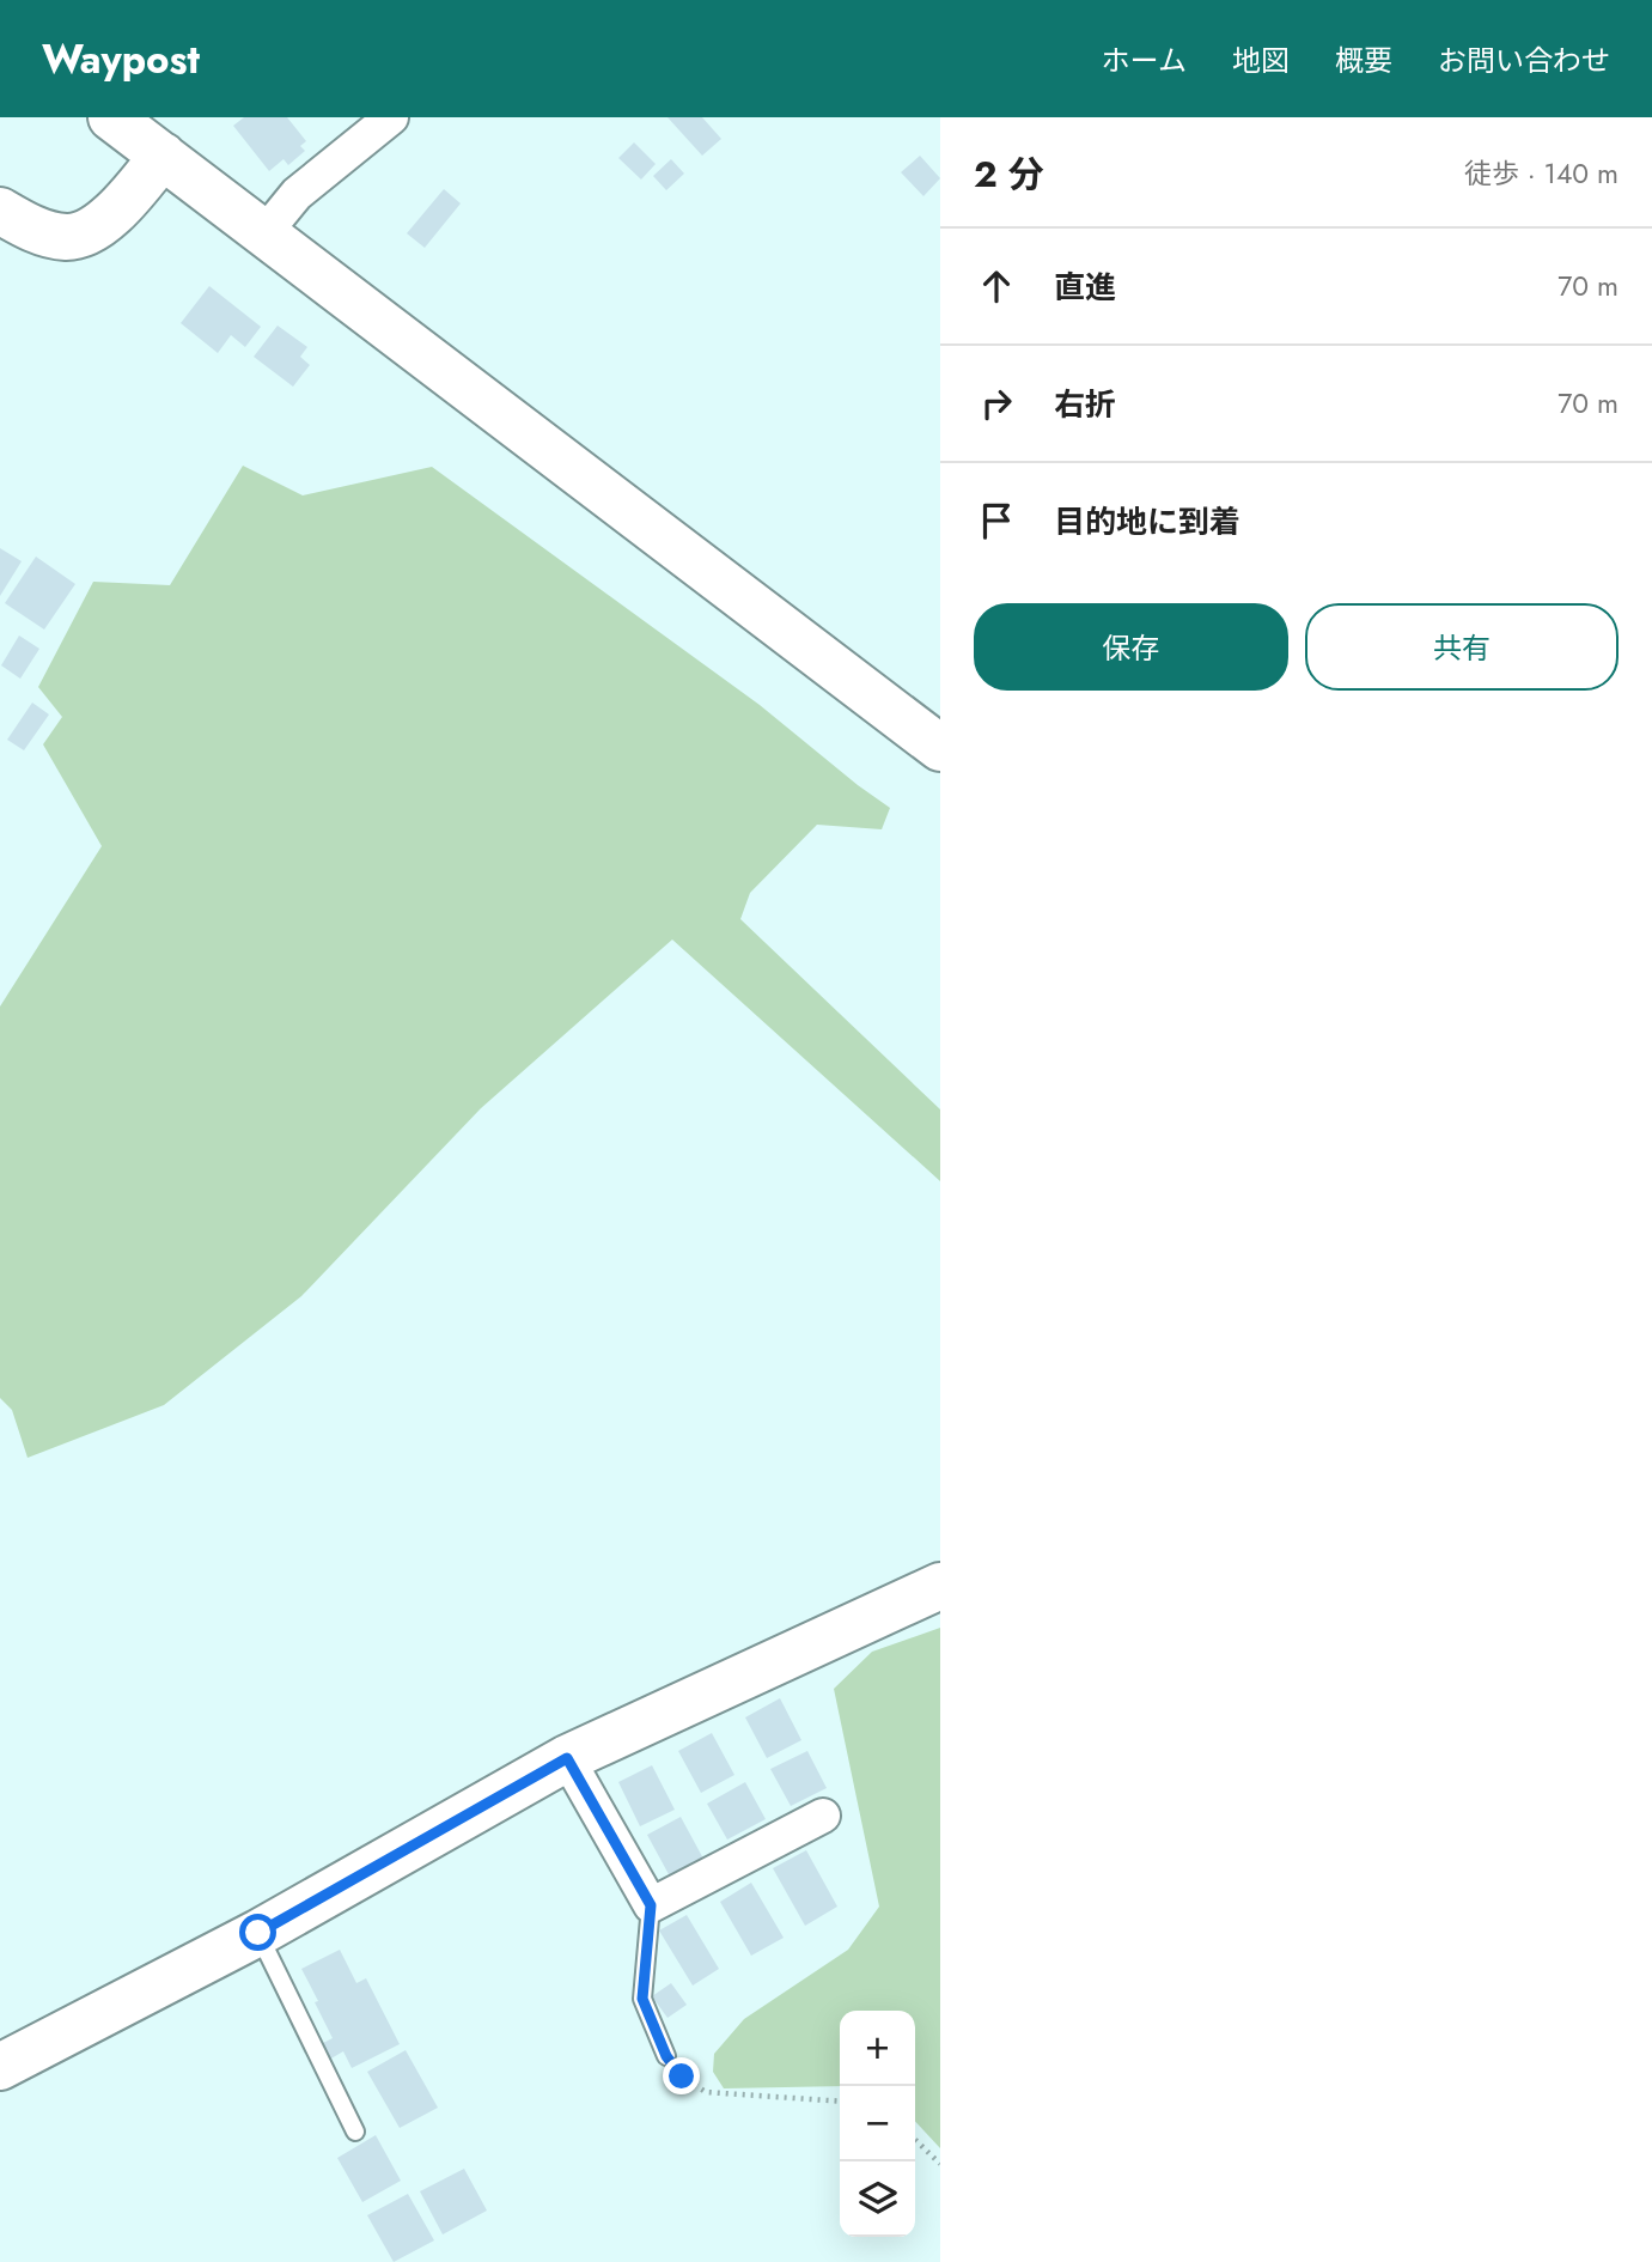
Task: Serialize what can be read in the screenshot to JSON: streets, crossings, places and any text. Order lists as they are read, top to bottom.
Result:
{
  "page": {
    "header": "Waypost",
    "nav": [
      "ホーム",
      "地図",
      "概要",
      "お問い合わせ"
    ],
    "heading": ["2 分", "徒歩 · 140 m"],
    "list": [
      ["直進", "70 m"],
      ["右折", "70 m"],
      "目的地に到着"
    ],
    "buttons": ["保存", "共有"],
    "map_buttons": ["+", "−"]
  }
}
